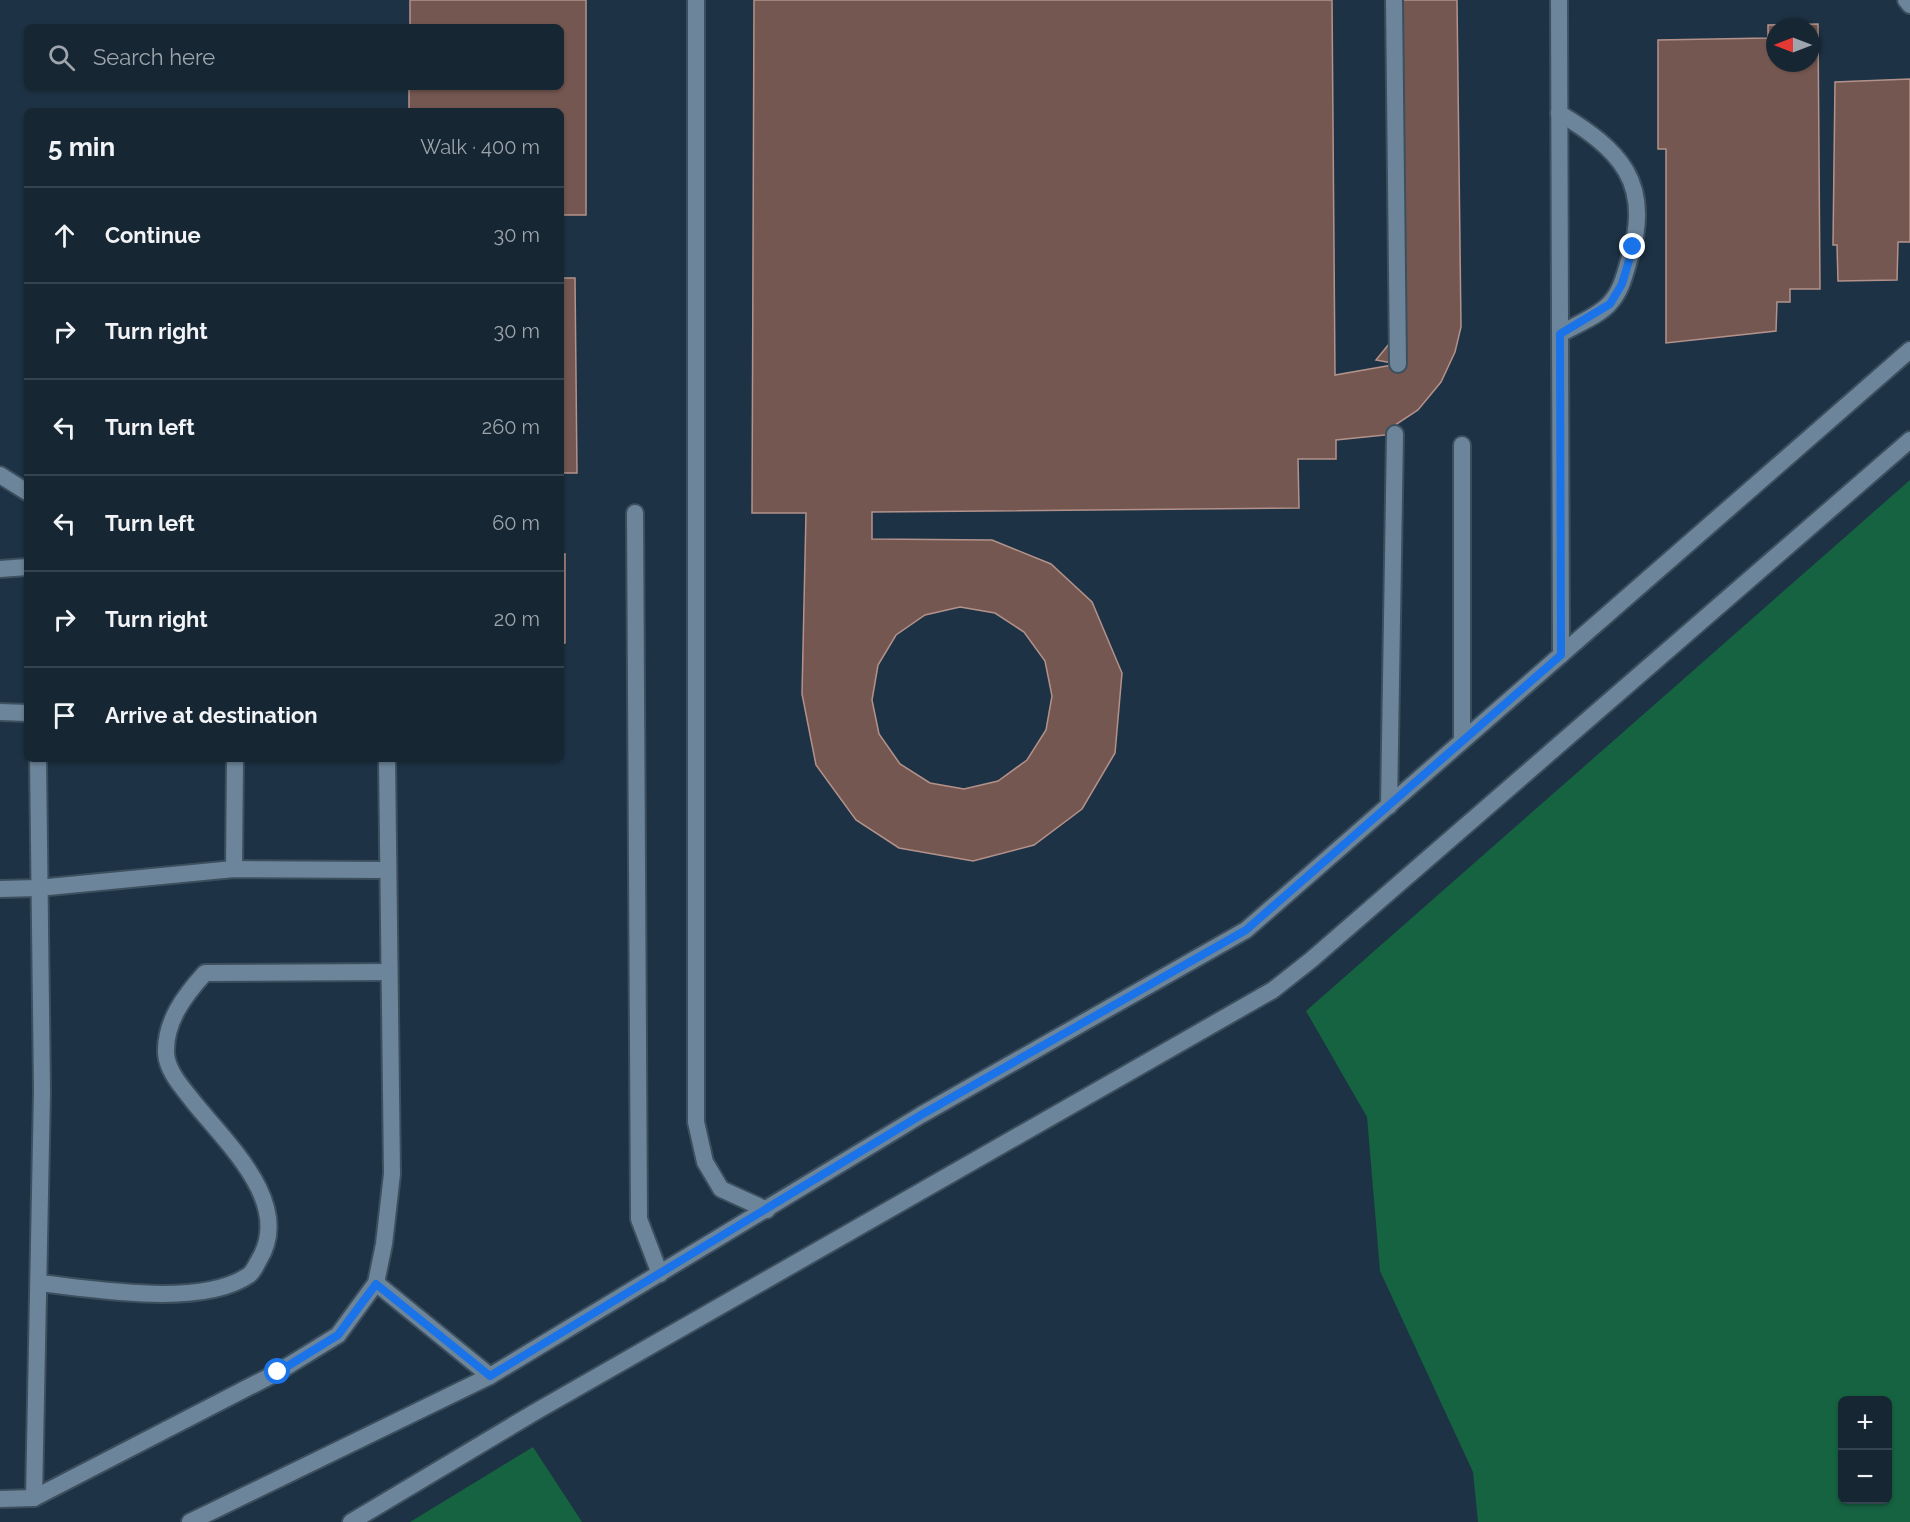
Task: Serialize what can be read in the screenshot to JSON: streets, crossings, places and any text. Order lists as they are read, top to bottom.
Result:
{
  "north": "left",
  "page": {
    "search": "Search here",
    "heading": ["5 min", "Walk · 400 m"],
    "list": [
      ["Continue", "30 m"],
      ["Turn right", "30 m"],
      ["Turn left", "260 m"],
      ["Turn left", "60 m"],
      ["Turn right", "20 m"],
      "Arrive at destination"
    ],
    "map_buttons": ["+", "−"]
  }
}
